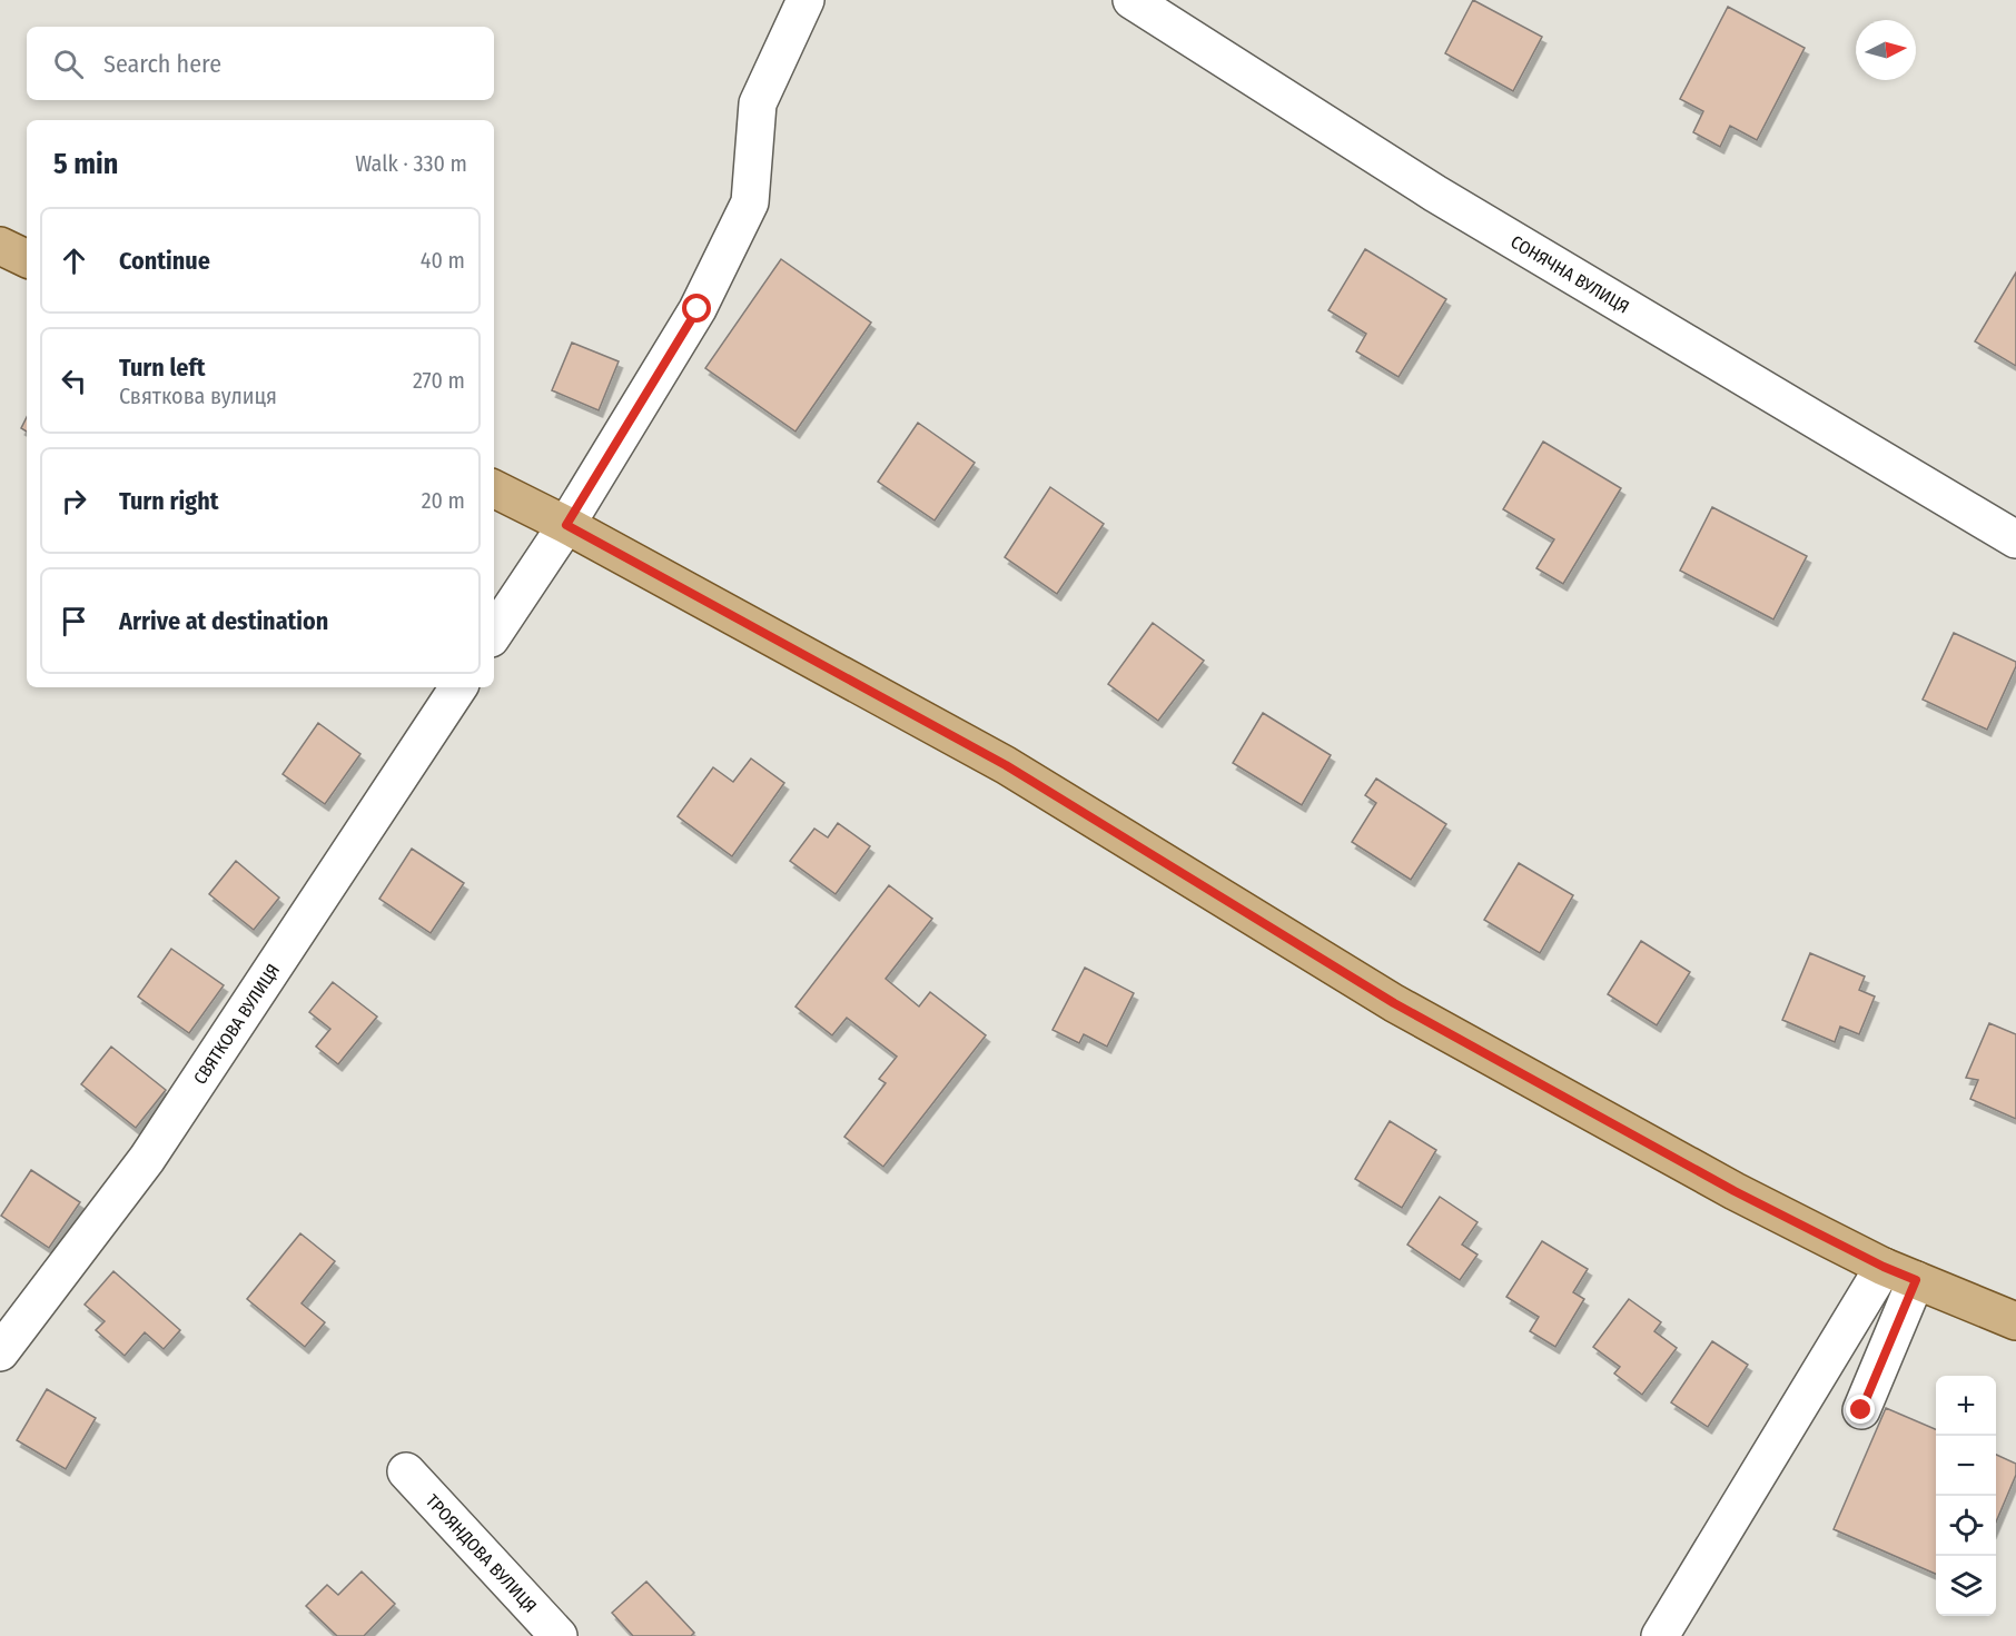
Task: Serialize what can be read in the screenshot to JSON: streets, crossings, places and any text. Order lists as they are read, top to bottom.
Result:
{
  "streets": {
    "street": ["СОНЯЧНА ВУЛИЦЯ", "СВЯТКОВА ВУЛИЦЯ", "ТРОЯНДОВА ВУЛИЦЯ"]
  },
  "north": "right",
  "page": {
    "search": "Search here",
    "heading": ["5 min", "Walk · 330 m"],
    "list": [
      ["Continue", "40 m"],
      ["Turn left", "Святкова вулиця", "270 m"],
      ["Turn right", "20 m"],
      "Arrive at destination"
    ],
    "map_buttons": ["+", "−"]
  }
}
